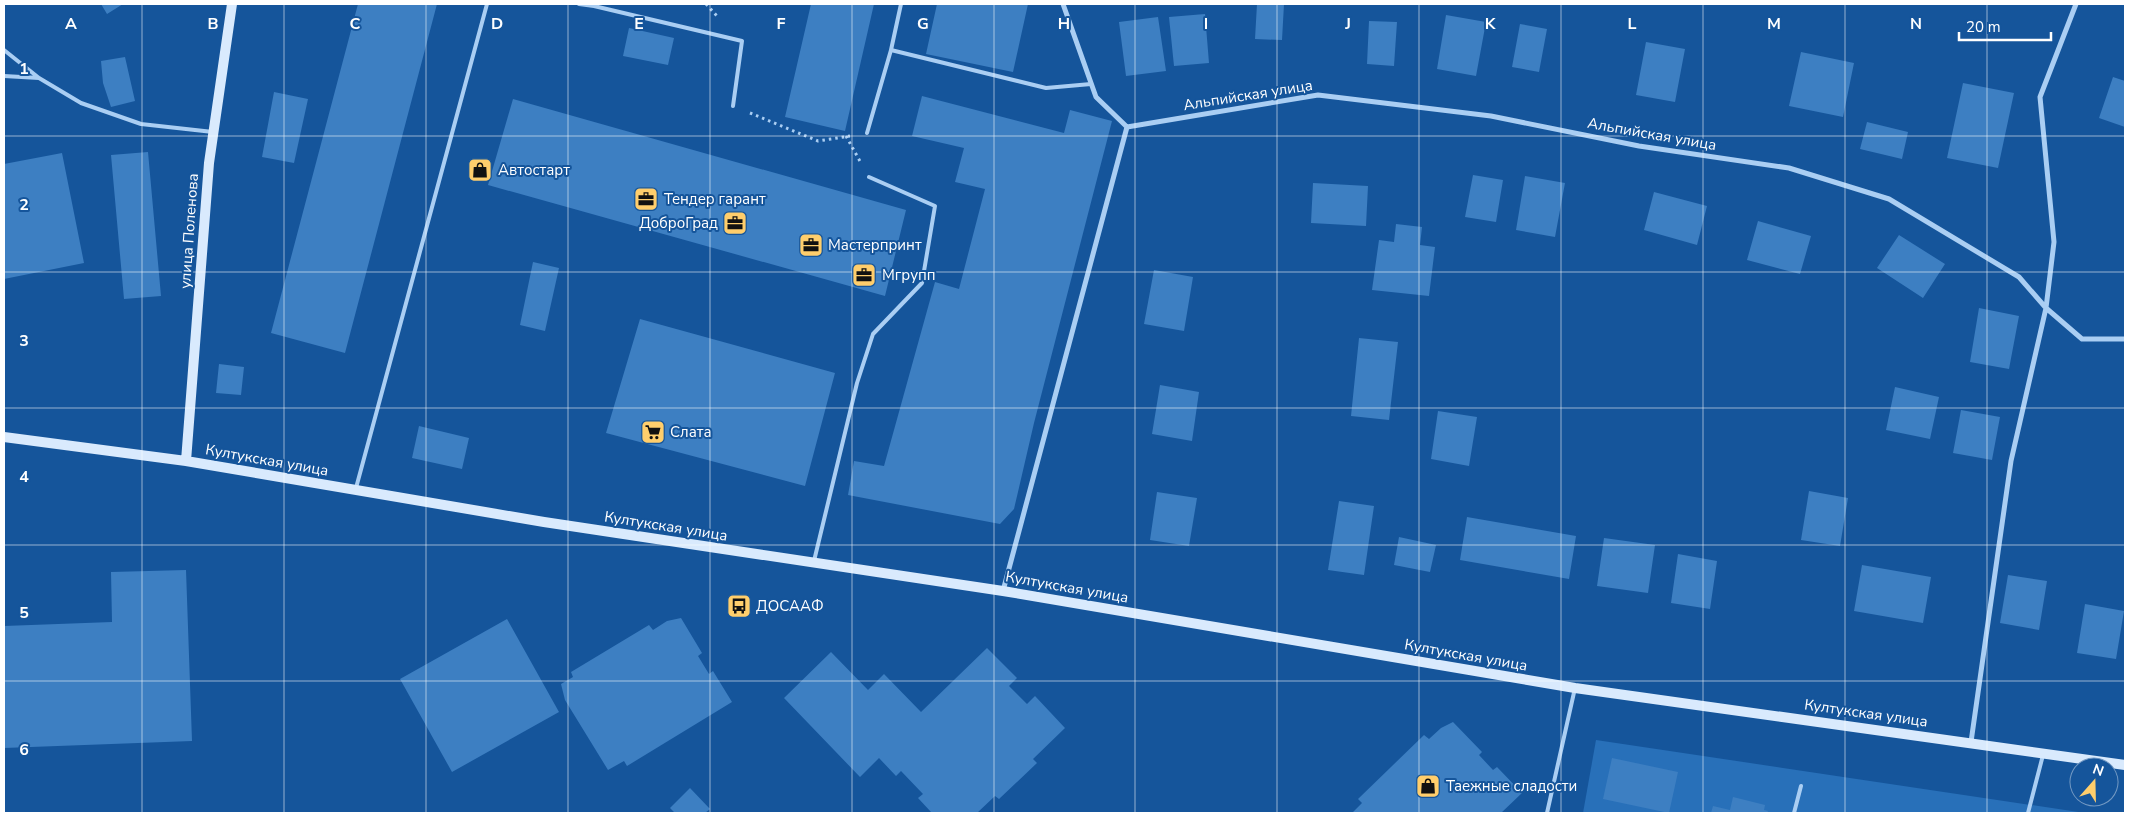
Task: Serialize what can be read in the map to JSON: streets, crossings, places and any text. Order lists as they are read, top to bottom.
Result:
{
  "streets": {
    "street": ["Альпийская улица", "улица Поленова", "Култукская улица"]
  },
  "crossings": [
    ["улица Поленова", "Култукская улица"]
  ],
  "places": {
    "shop": ["Автостарт", "Таежные сладости"],
    "office": [
      "Тендер гарант",
      "ДоброГрад",
      "Мастерпринт",
      "Мгрупп"
    ],
    "supermarket": ["Слата"],
    "bus stop": ["ДОСААФ"]
  },
  "scale_bar": "20 m",
  "north": "top",
  "grid": {
    "columns": [
      "A",
      "B",
      "C",
      "D",
      "E",
      "F",
      "G",
      "H",
      "I",
      "J",
      "K",
      "L",
      "M",
      "N"
    ],
    "rows": [
      "1",
      "2",
      "3",
      "4",
      "5",
      "6"
    ]
  }
}
